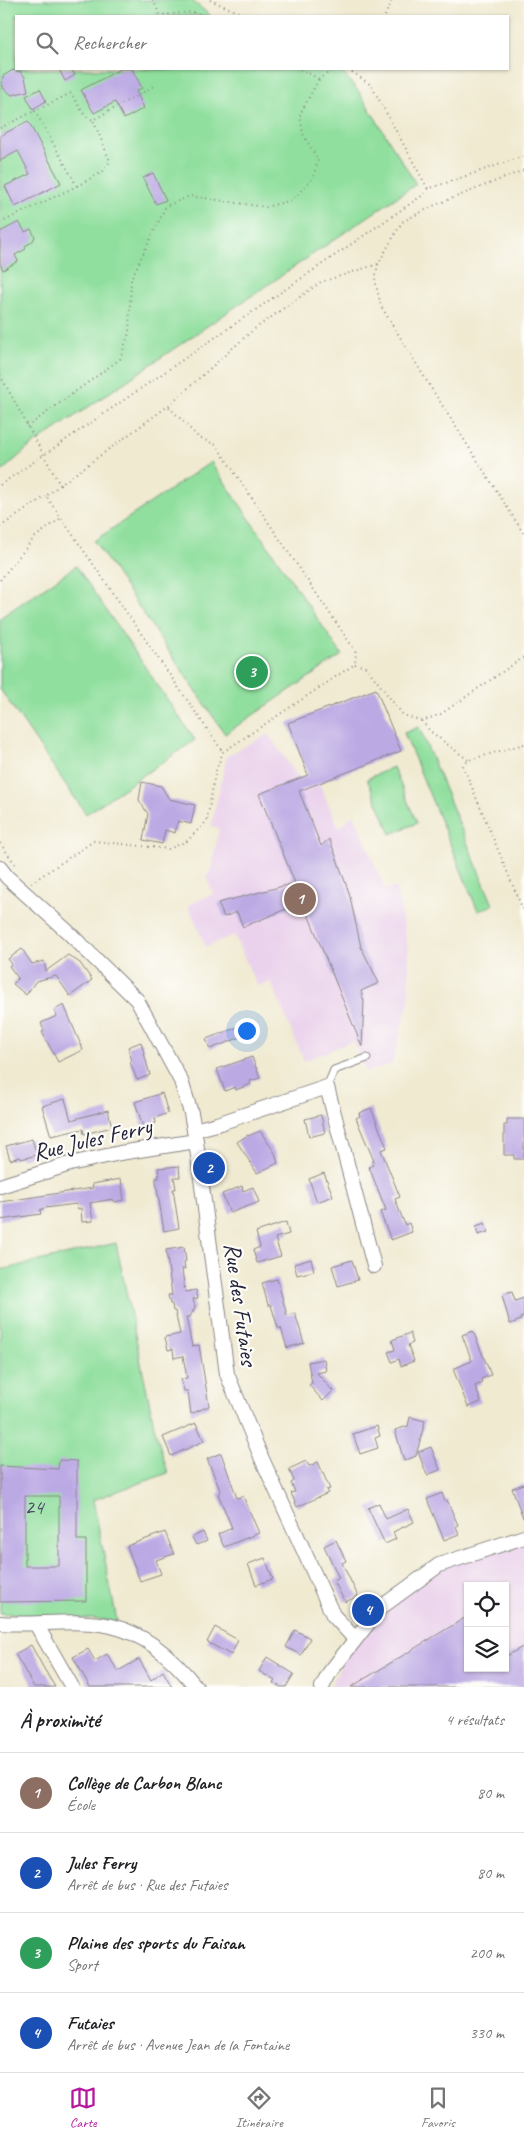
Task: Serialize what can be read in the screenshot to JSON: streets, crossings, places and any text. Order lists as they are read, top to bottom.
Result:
{
  "streets": {
    "street": ["Rue Jules Ferry", "Rue des Futaies"]
  },
  "crossings": [
    ["Rue Jules Ferry", "Rue des Futaies"]
  ],
  "house_numbers": ["24"],
  "page": {
    "search": "Rechercher",
    "pins": [
      "3",
      "1",
      "2",
      "4"
    ],
    "heading": ["À proximité", "4 résultats"],
    "list": [
      {
        "mark": "1",
        "name": "Collège de Carbon Blanc",
        "note": "École",
        "value": "80 m"
      },
      {
        "mark": "2",
        "name": "Jules Ferry",
        "note": "Arrêt de bus · Rue des Futaies",
        "value": "80 m"
      },
      {
        "mark": "3",
        "name": "Plaine des sports du Faisan",
        "note": "Sport",
        "value": "200 m"
      },
      {
        "mark": "4",
        "name": "Futaies",
        "note": "Arrêt de bus · Avenue Jean de la Fontaine",
        "value": "330 m"
      }
    ],
    "nav": ["Carte", "Itinéraire", "Favoris"]
  }
}
